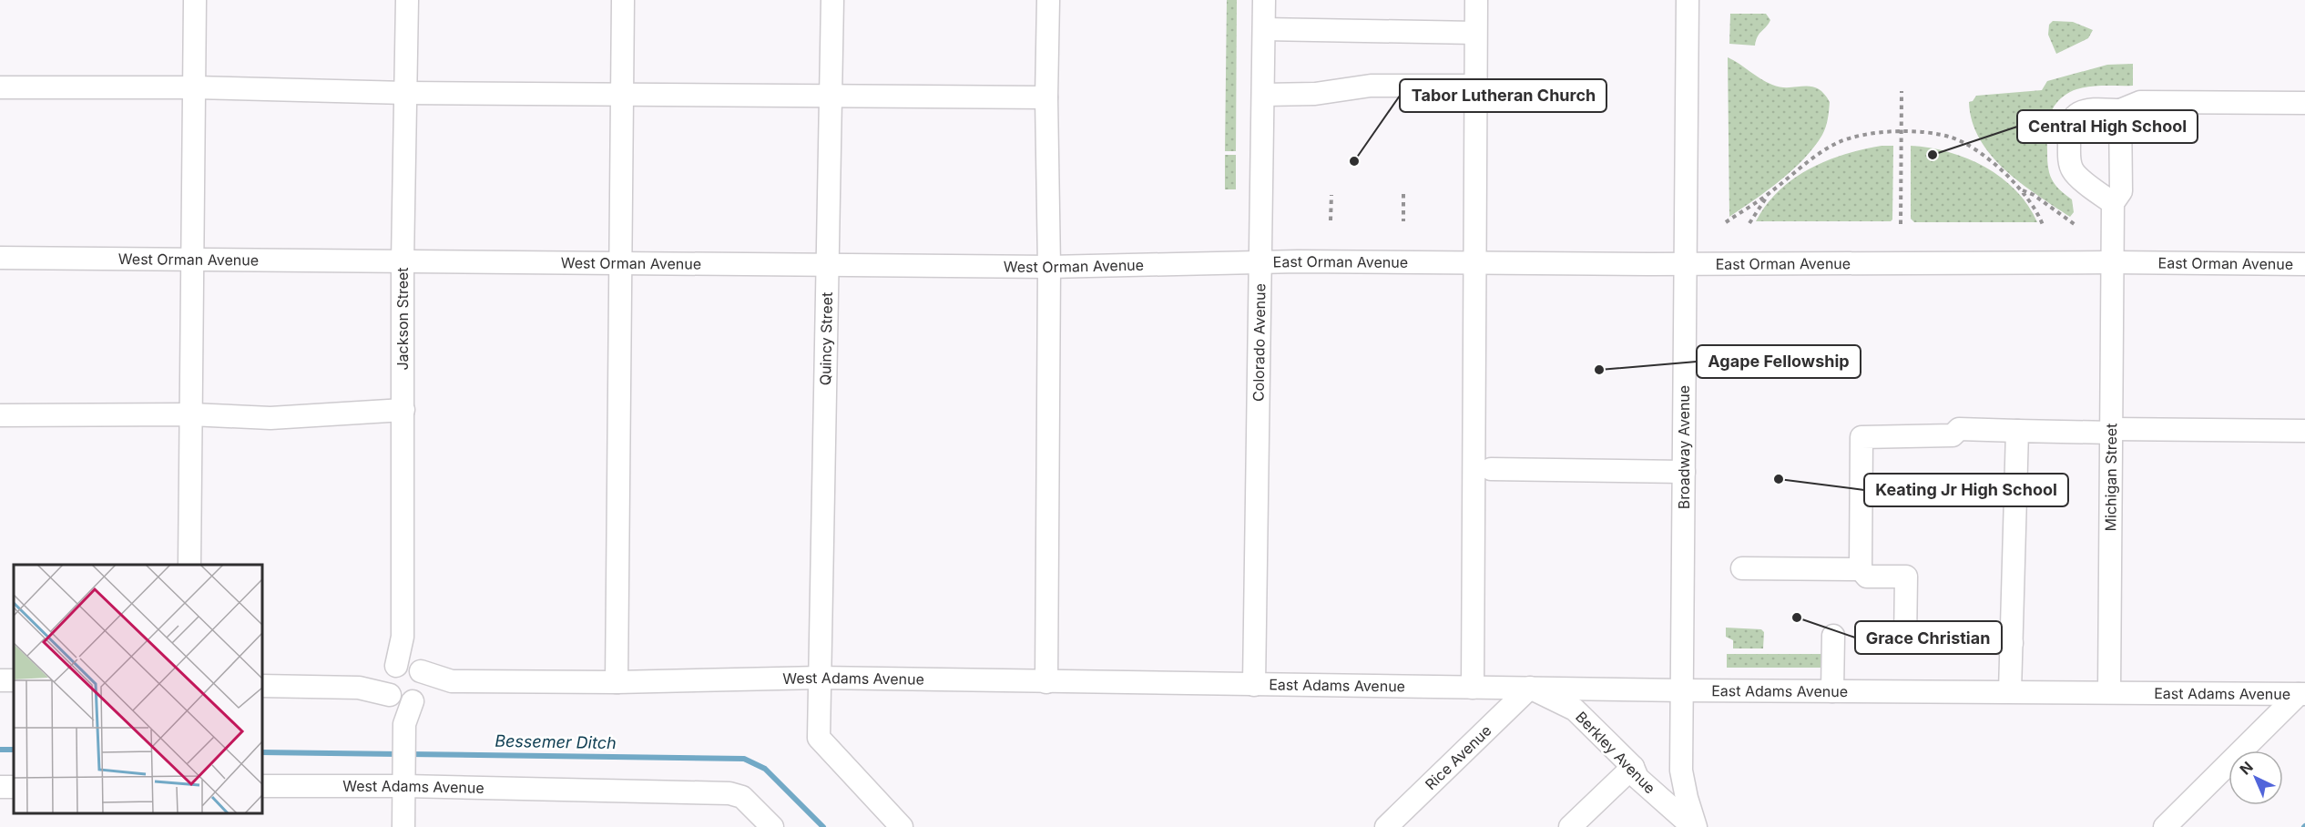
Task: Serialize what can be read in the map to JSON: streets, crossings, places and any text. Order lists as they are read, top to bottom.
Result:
{
  "streets": {
    "street": [
      "West Orman Avenue",
      "East Orman Avenue",
      "Jackson Street",
      "Quincy Street",
      "Colorado Avenue",
      "Broadway Avenue",
      "Michigan Street",
      "West Adams Avenue",
      "East Adams Avenue",
      "Berkley Avenue",
      "Rice Avenue"
    ]
  },
  "crossings": [
    ["West Orman Avenue", "East Orman Avenue"],
    ["West Orman Avenue", "Jackson Street"],
    ["West Orman Avenue", "Quincy Street"],
    ["West Orman Avenue", "Colorado Avenue"],
    ["East Orman Avenue", "Colorado Avenue"],
    ["East Orman Avenue", "Broadway Avenue"],
    ["East Orman Avenue", "Michigan Street"],
    ["Jackson Street", "West Adams Avenue"],
    ["Quincy Street", "West Adams Avenue"],
    ["Colorado Avenue", "West Adams Avenue"],
    ["Colorado Avenue", "East Adams Avenue"],
    ["Broadway Avenue", "East Adams Avenue"],
    ["Broadway Avenue", "Berkley Avenue"],
    ["Michigan Street", "East Adams Avenue"],
    ["West Adams Avenue", "East Adams Avenue"],
    ["East Adams Avenue", "Berkley Avenue"],
    ["East Adams Avenue", "Rice Avenue"],
    ["Berkley Avenue", "Rice Avenue"]
  ],
  "water": ["Bessemer Ditch"],
  "places": [
    "Central High School",
    "Tabor Lutheran Church",
    "Agape Fellowship",
    "Keating Jr High School",
    "Grace Christian"
  ],
  "north": "top left"
}
